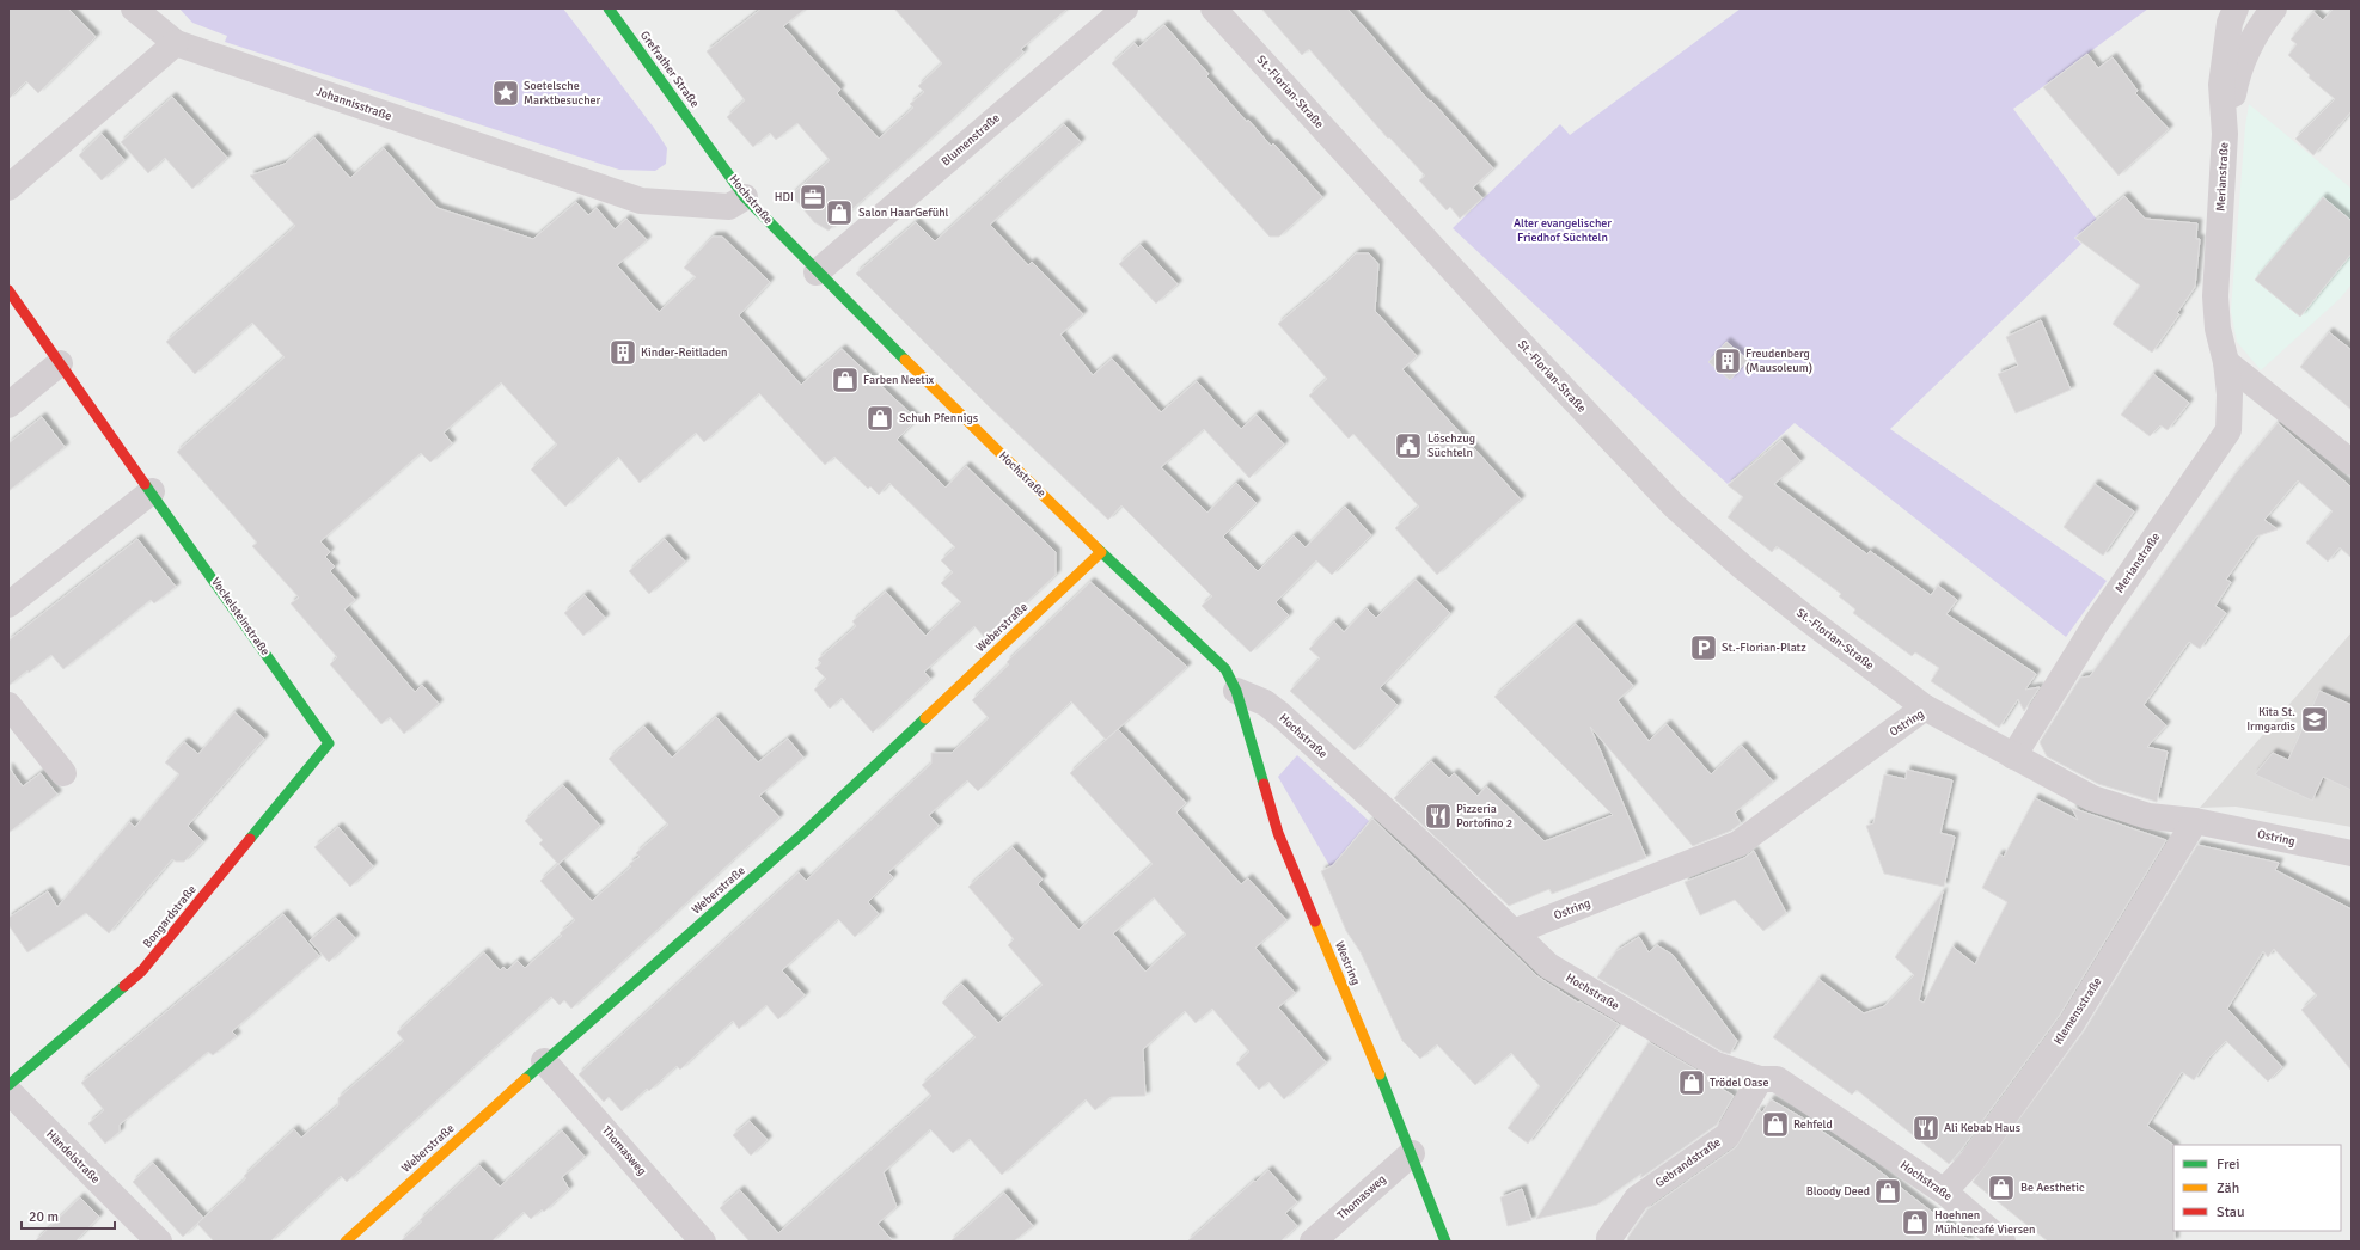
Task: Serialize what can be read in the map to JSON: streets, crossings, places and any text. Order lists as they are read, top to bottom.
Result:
{
  "streets": {
    "street": [
      "Grefrather Straße",
      "St.-Florian-Straße",
      "Johannisstraße",
      "Blumenstraße",
      "Merianstraße",
      "Hochstraße",
      "Vockelsteinstraße",
      "Weberstraße",
      "Ostring",
      "Bongardstraße",
      "Westring",
      "Klemensstraße",
      "Thomasweg",
      "Händelstraße",
      "Gebrandstraße"
    ]
  },
  "crossings": [
    ["Grefrather Straße", "Hochstraße"],
    ["St.-Florian-Straße", "Ostring"],
    ["Johannisstraße", "Hochstraße"],
    ["Blumenstraße", "Hochstraße"],
    ["Merianstraße", "Ostring"],
    ["Hochstraße", "Weberstraße"],
    ["Hochstraße", "Ostring"],
    ["Hochstraße", "Westring"],
    ["Hochstraße", "Klemensstraße"],
    ["Hochstraße", "Gebrandstraße"],
    ["Vockelsteinstraße", "Bongardstraße"],
    ["Weberstraße", "Thomasweg"],
    ["Ostring", "Klemensstraße"],
    ["Westring", "Thomasweg"]
  ],
  "parks": ["Alter evangelischer Friedhof Süchteln"],
  "places": {
    "place": ["Soetelsche Marktbesucher"],
    "office": ["HDI"],
    "shop": [
      "Salon HaarGefühl",
      "Farben Neetix",
      "Schuh Pfennigs",
      "Trödel Oase",
      "Rehfeld",
      "Be Aesthetic",
      "Bloody Deed",
      "Hoehnen Mühlencafé Viersen"
    ],
    "building": ["Kinder-Reitladen", "Freudenberg (Mausoleum)"],
    "public building": ["Löschzug Süchteln"],
    "parking": ["St.-Florian-Platz"],
    "school or university": ["Kita St. Irmgardis"],
    "restaurant": ["Pizzeria Portofino 2", "Ali Kebab Haus"]
  },
  "legend": ["Frei", "Zäh", "Stau"],
  "scale_bar": "20 m"
}
